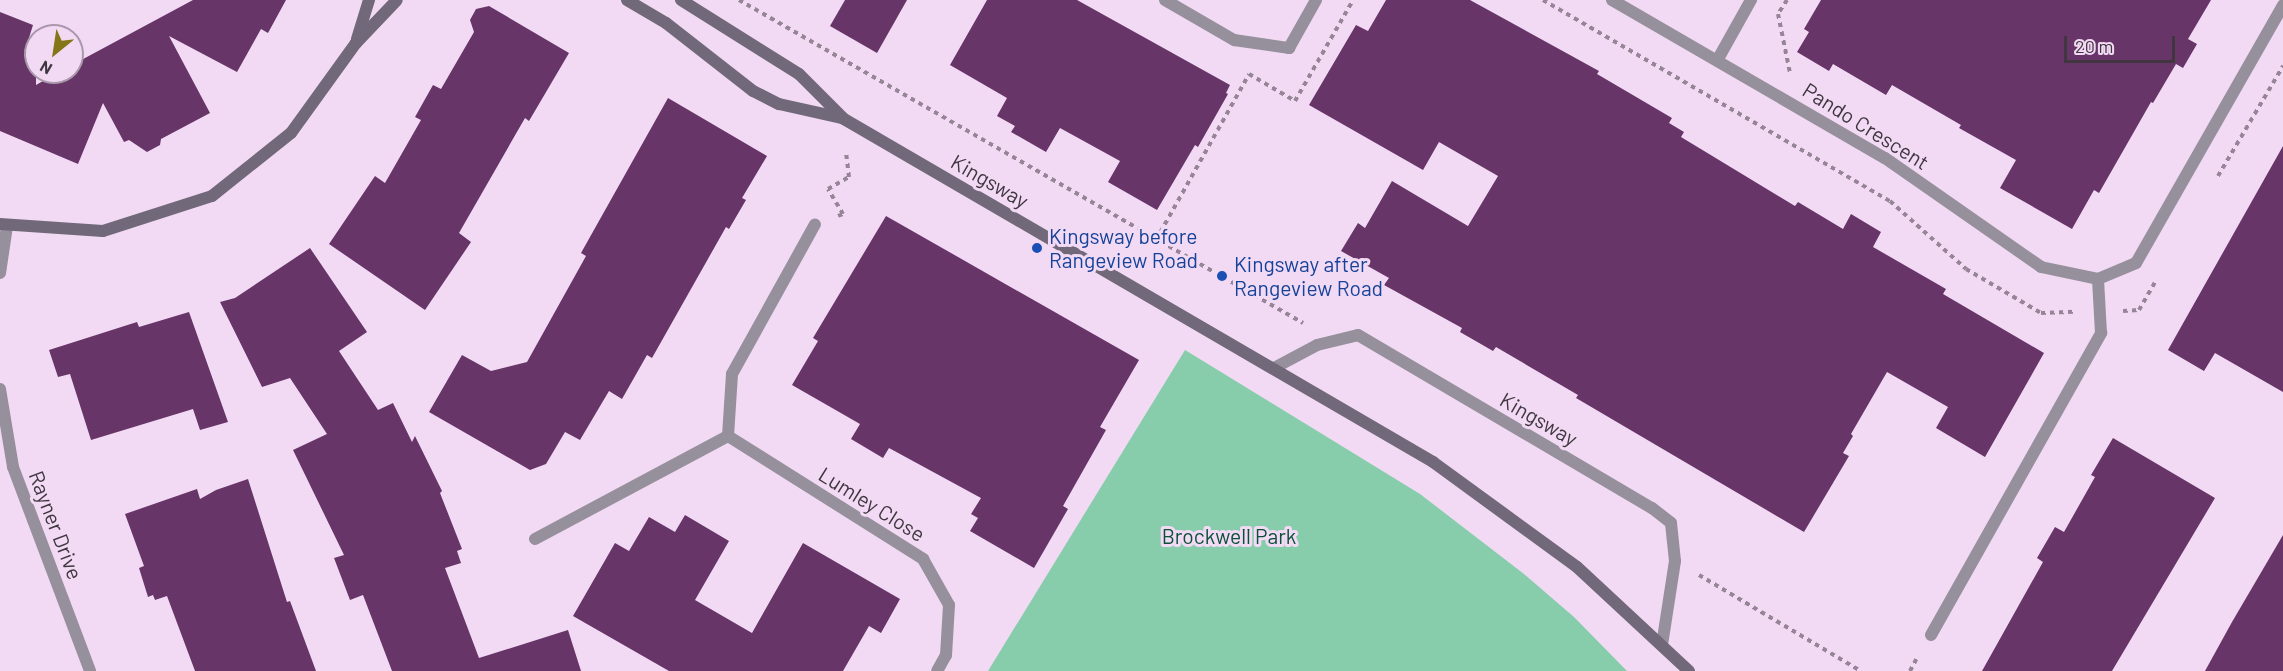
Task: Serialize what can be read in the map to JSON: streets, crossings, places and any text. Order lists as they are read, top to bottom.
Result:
{
  "streets": {
    "main road": ["Kingsway"],
    "street": ["Pando Crescent", "Lumley Close", "Rayner Drive"]
  },
  "parks": ["Brockwell Park"],
  "places": ["Kingsway before Rangeview Road", "Kingsway after Rangeview Road"],
  "scale_bar": "20 m",
  "north": "bottom left"
}
